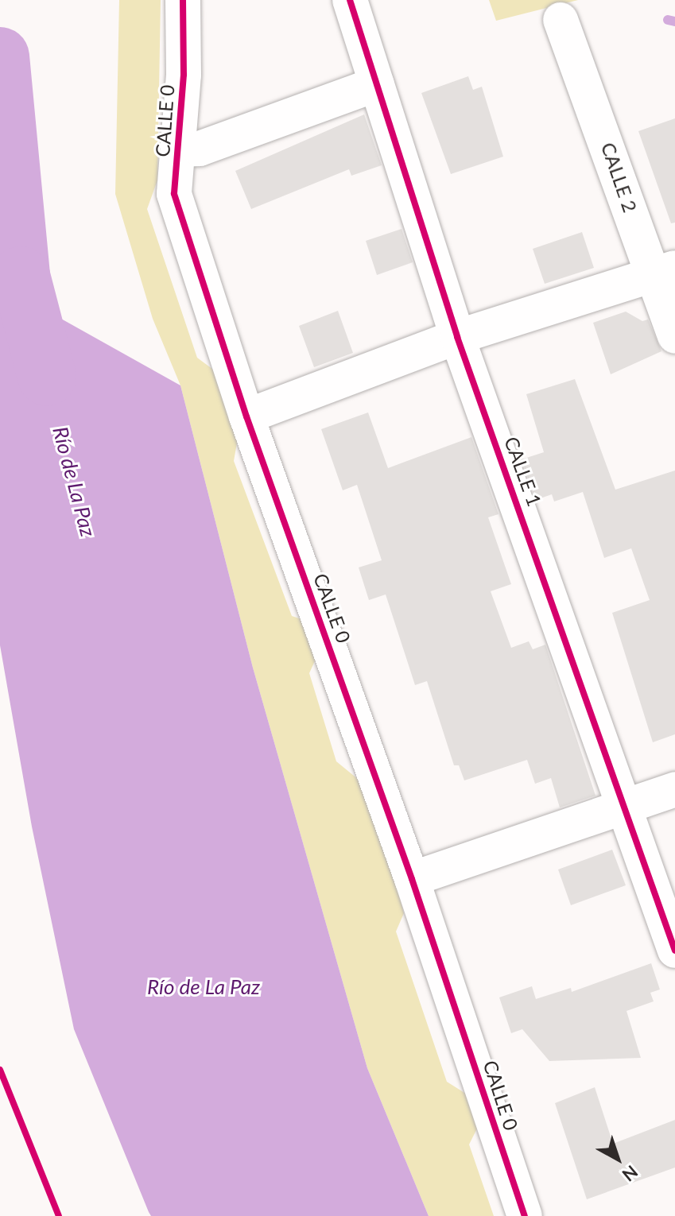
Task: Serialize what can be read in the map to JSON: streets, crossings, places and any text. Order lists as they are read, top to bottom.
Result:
{
  "streets": {
    "street": ["CALLE 0", "CALLE 2", "CALLE 1"]
  },
  "water": ["Río de La Paz"],
  "north": "bottom right"
}
